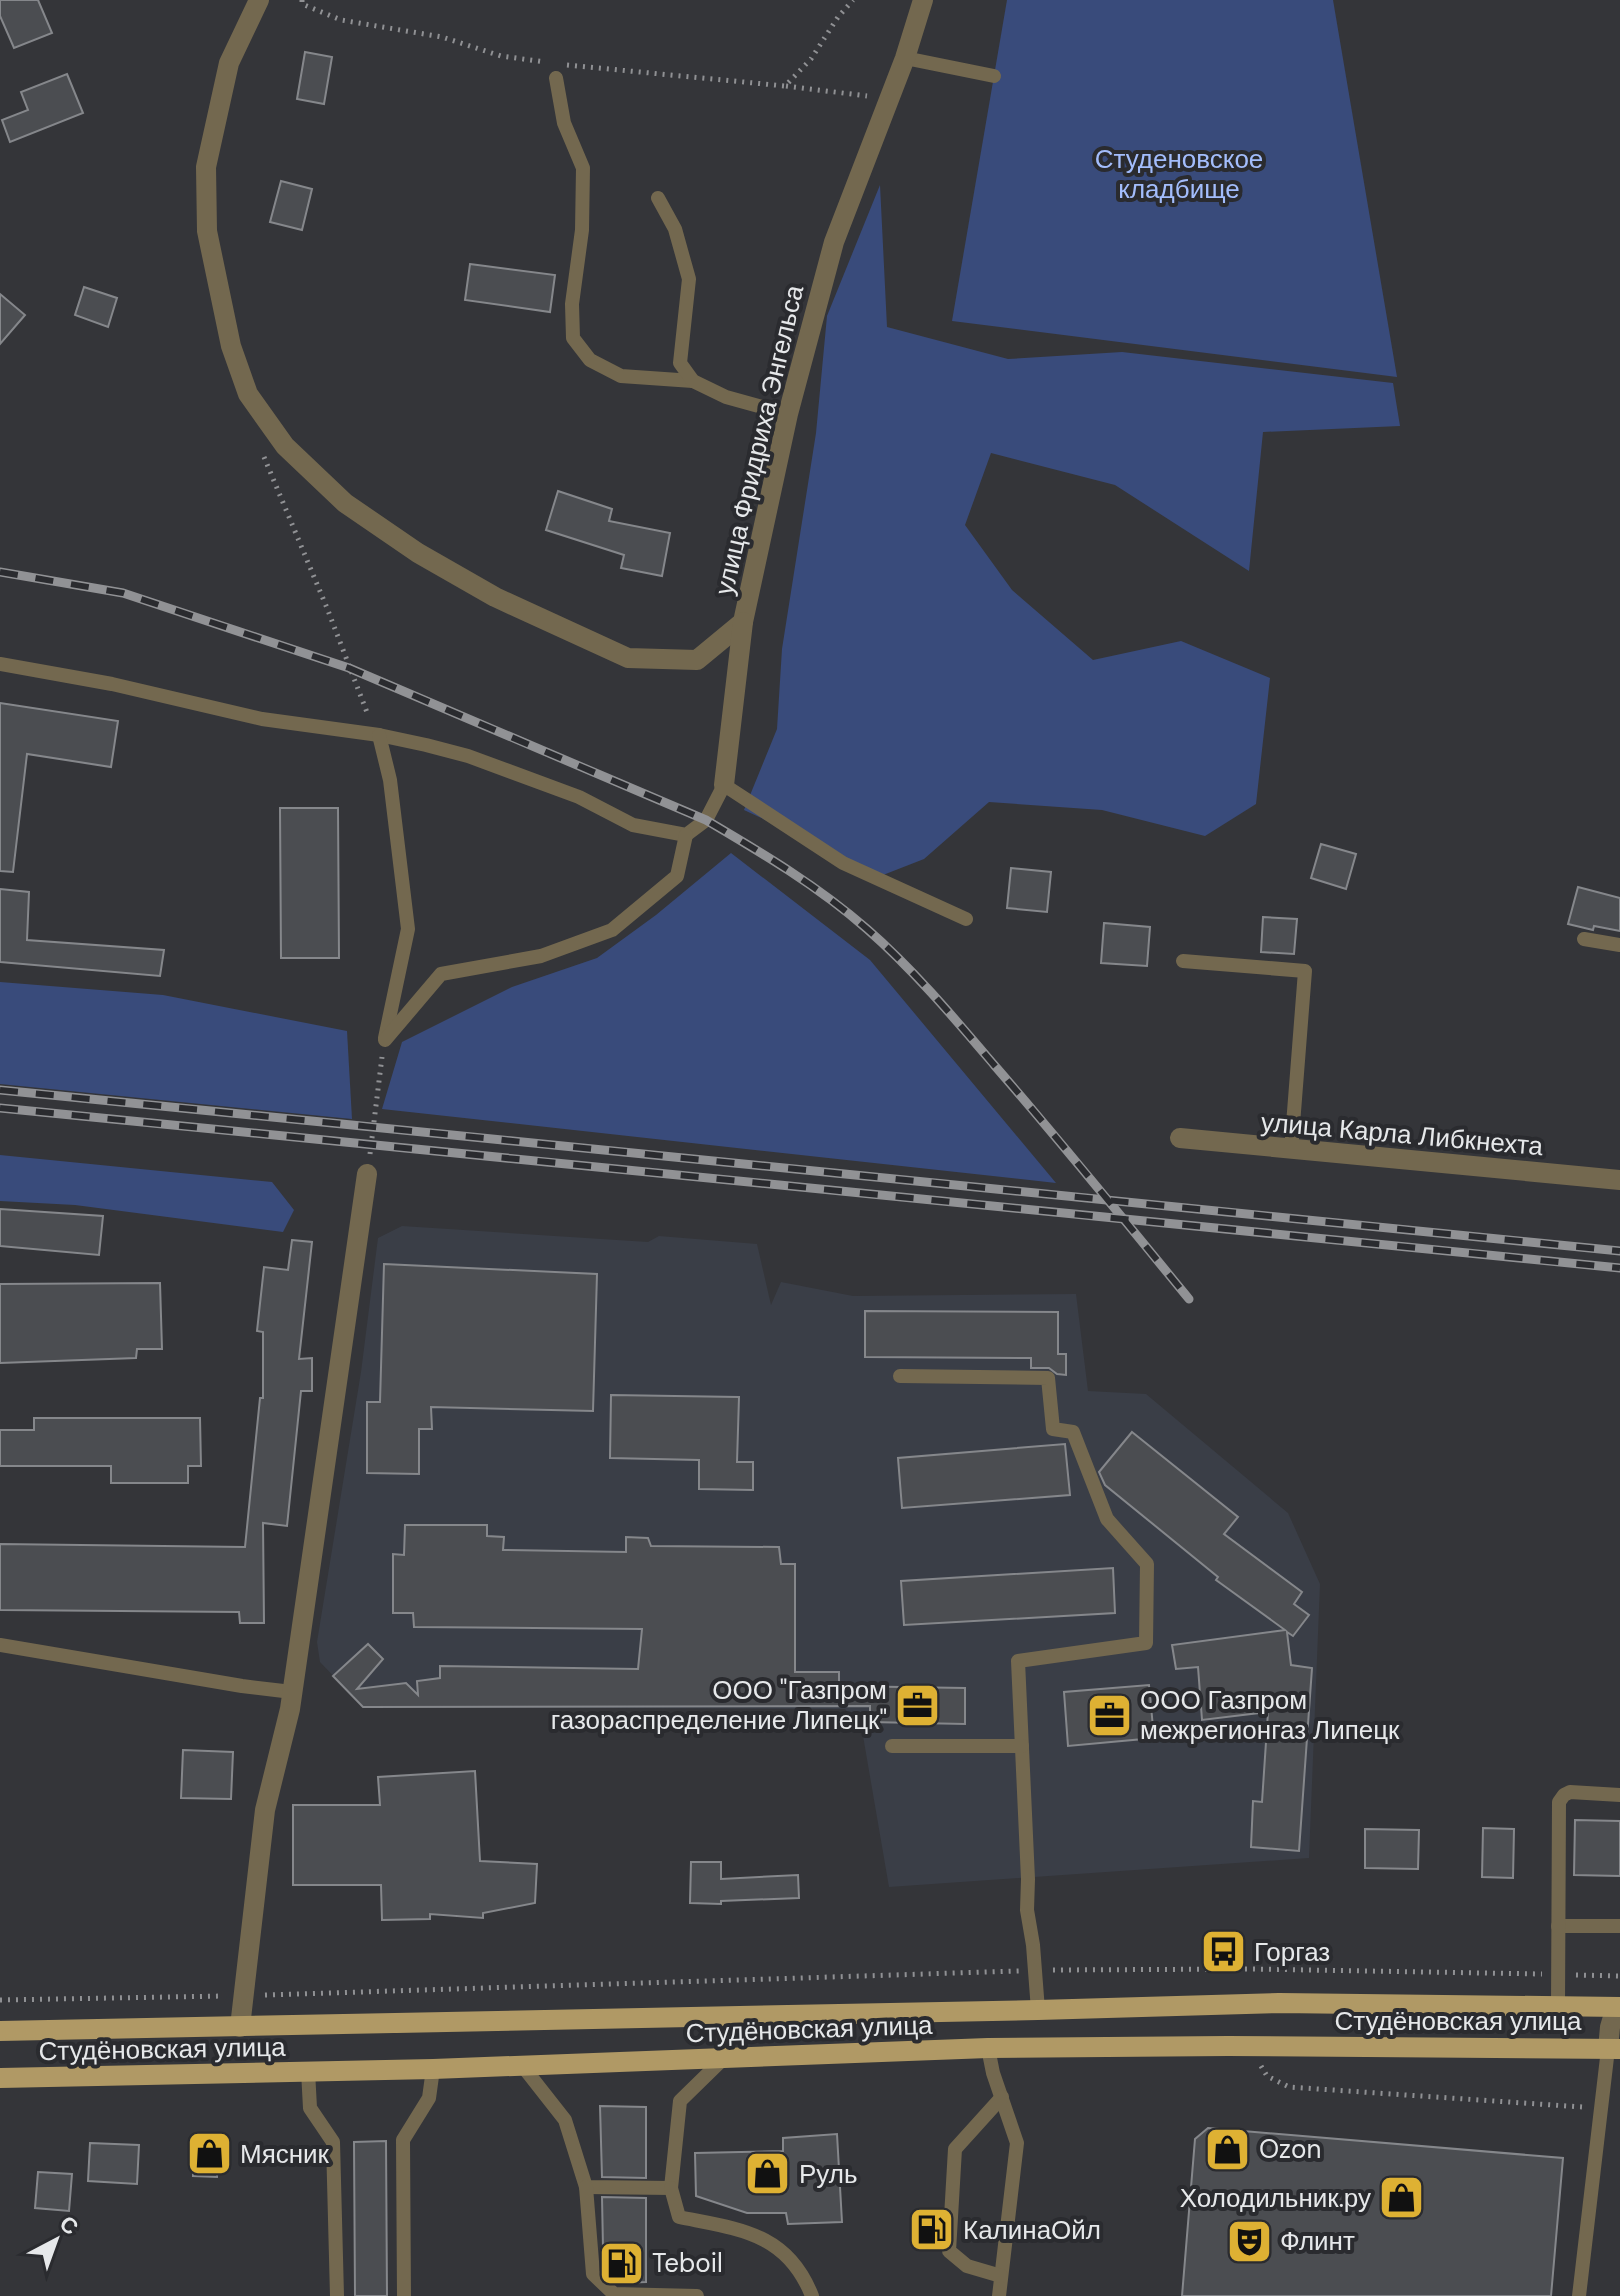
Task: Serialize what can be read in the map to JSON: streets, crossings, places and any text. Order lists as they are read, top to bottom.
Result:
{
  "streets": {
    "main road": ["Студёновская улица"],
    "street": ["улица Фридриха Энгельса", "улица Карла Либкнехта"]
  },
  "parks": ["Студеновское кладбище"],
  "places": {
    "office": ["ООО \"Газпром газораспределение Липецк\"", "ООО Газпром межрегионгаз Липецк"],
    "bus stop": ["Горгаз"],
    "shop": [
      "Ozon",
      "Мясник",
      "Руль",
      "Холодильник.ру"
    ],
    "fuel station": ["КалинаОйл", "Teboil"],
    "theatre": ["Флинт"]
  },
  "north": "top right"
}
